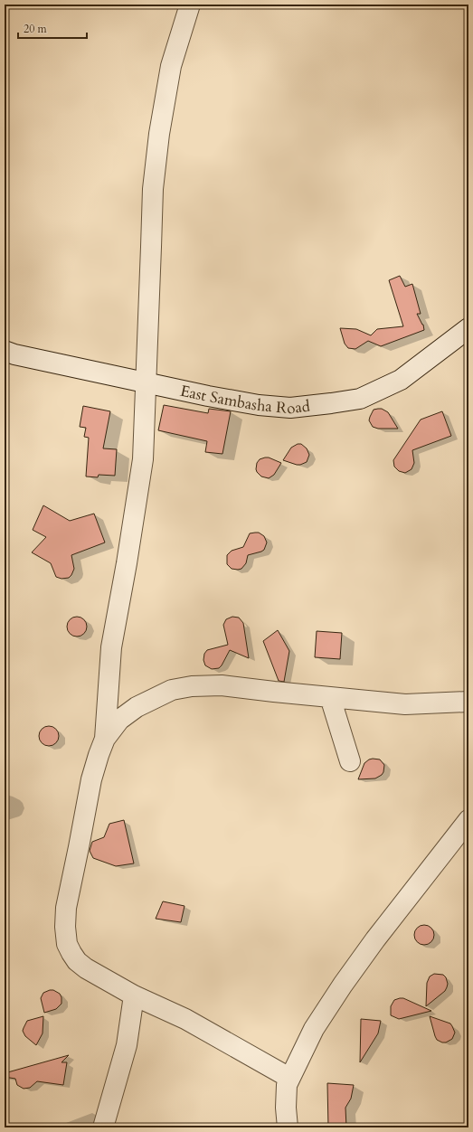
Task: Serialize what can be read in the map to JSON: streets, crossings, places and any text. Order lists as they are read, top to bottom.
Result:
{
  "streets": {
    "street": ["East Sambasha Road"]
  },
  "scale_bar": "20 m"
}
